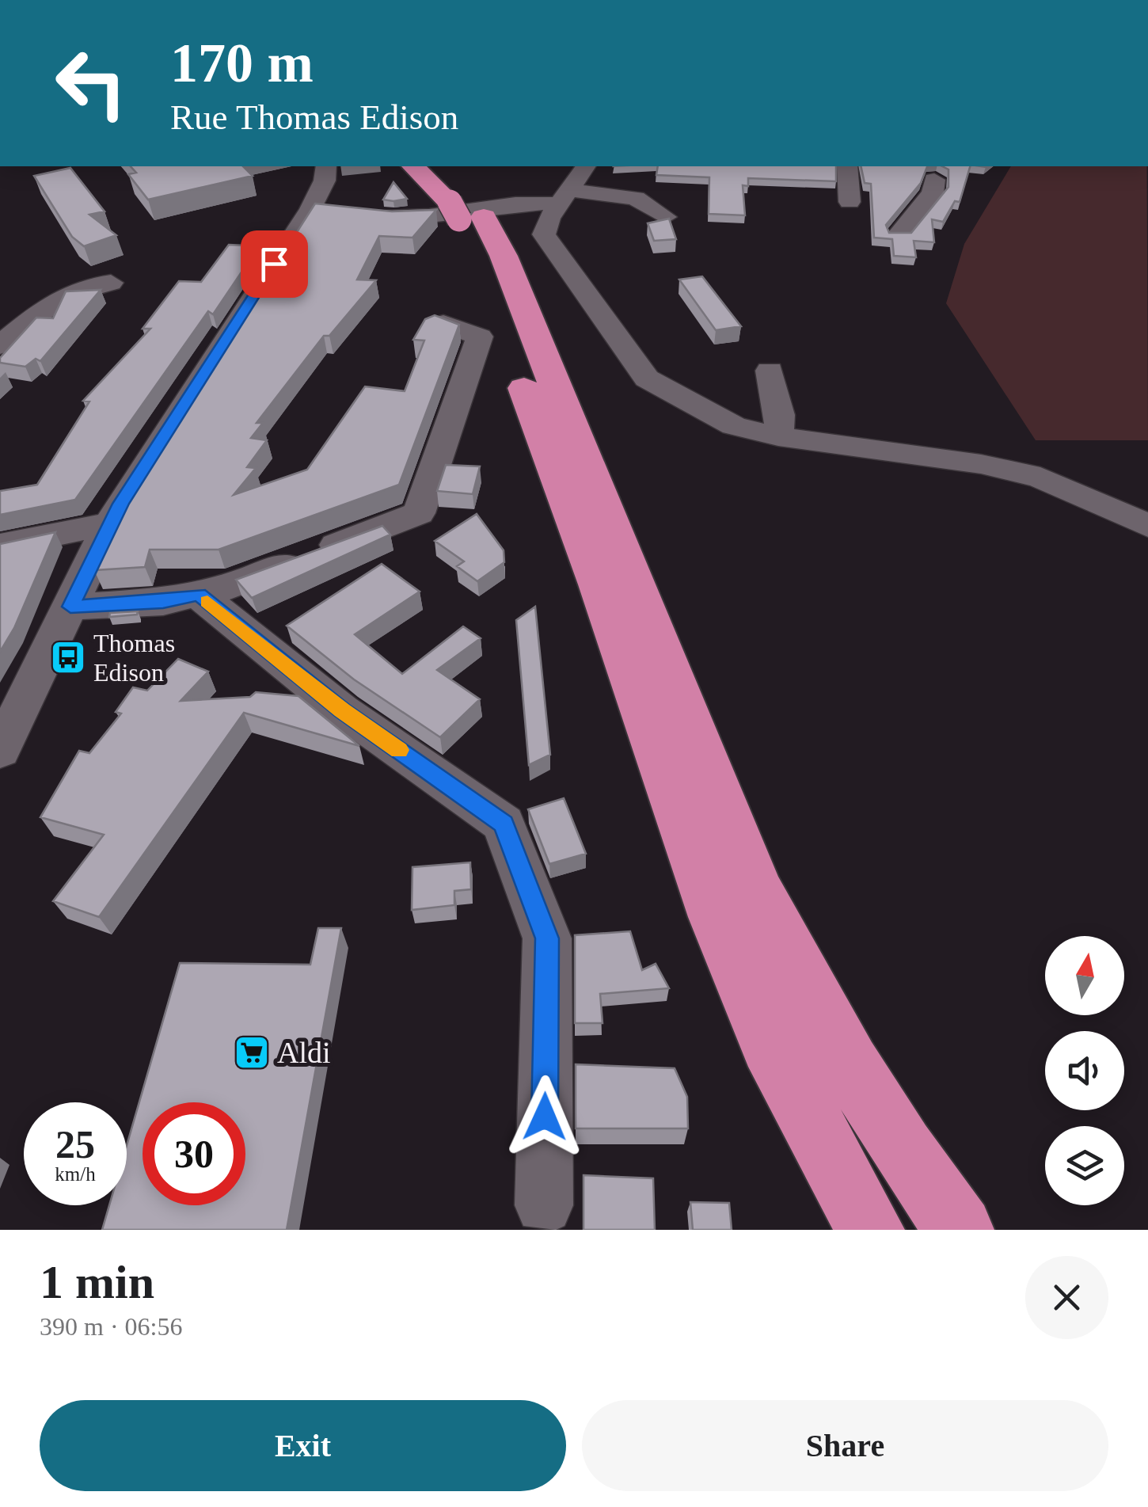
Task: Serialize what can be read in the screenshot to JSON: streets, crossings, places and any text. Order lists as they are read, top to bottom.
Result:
{
  "places": {
    "bus stop": ["Thomas Edison"],
    "supermarket": ["Aldi"]
  },
  "north": "top",
  "page": {
    "turn": ["170 m", "Rue Thomas Edison"],
    "speed": "25 km/h",
    "limit": "30",
    "heading": ["1 min", "390 m · 06:56"],
    "buttons": ["Exit", "Share"]
  }
}
